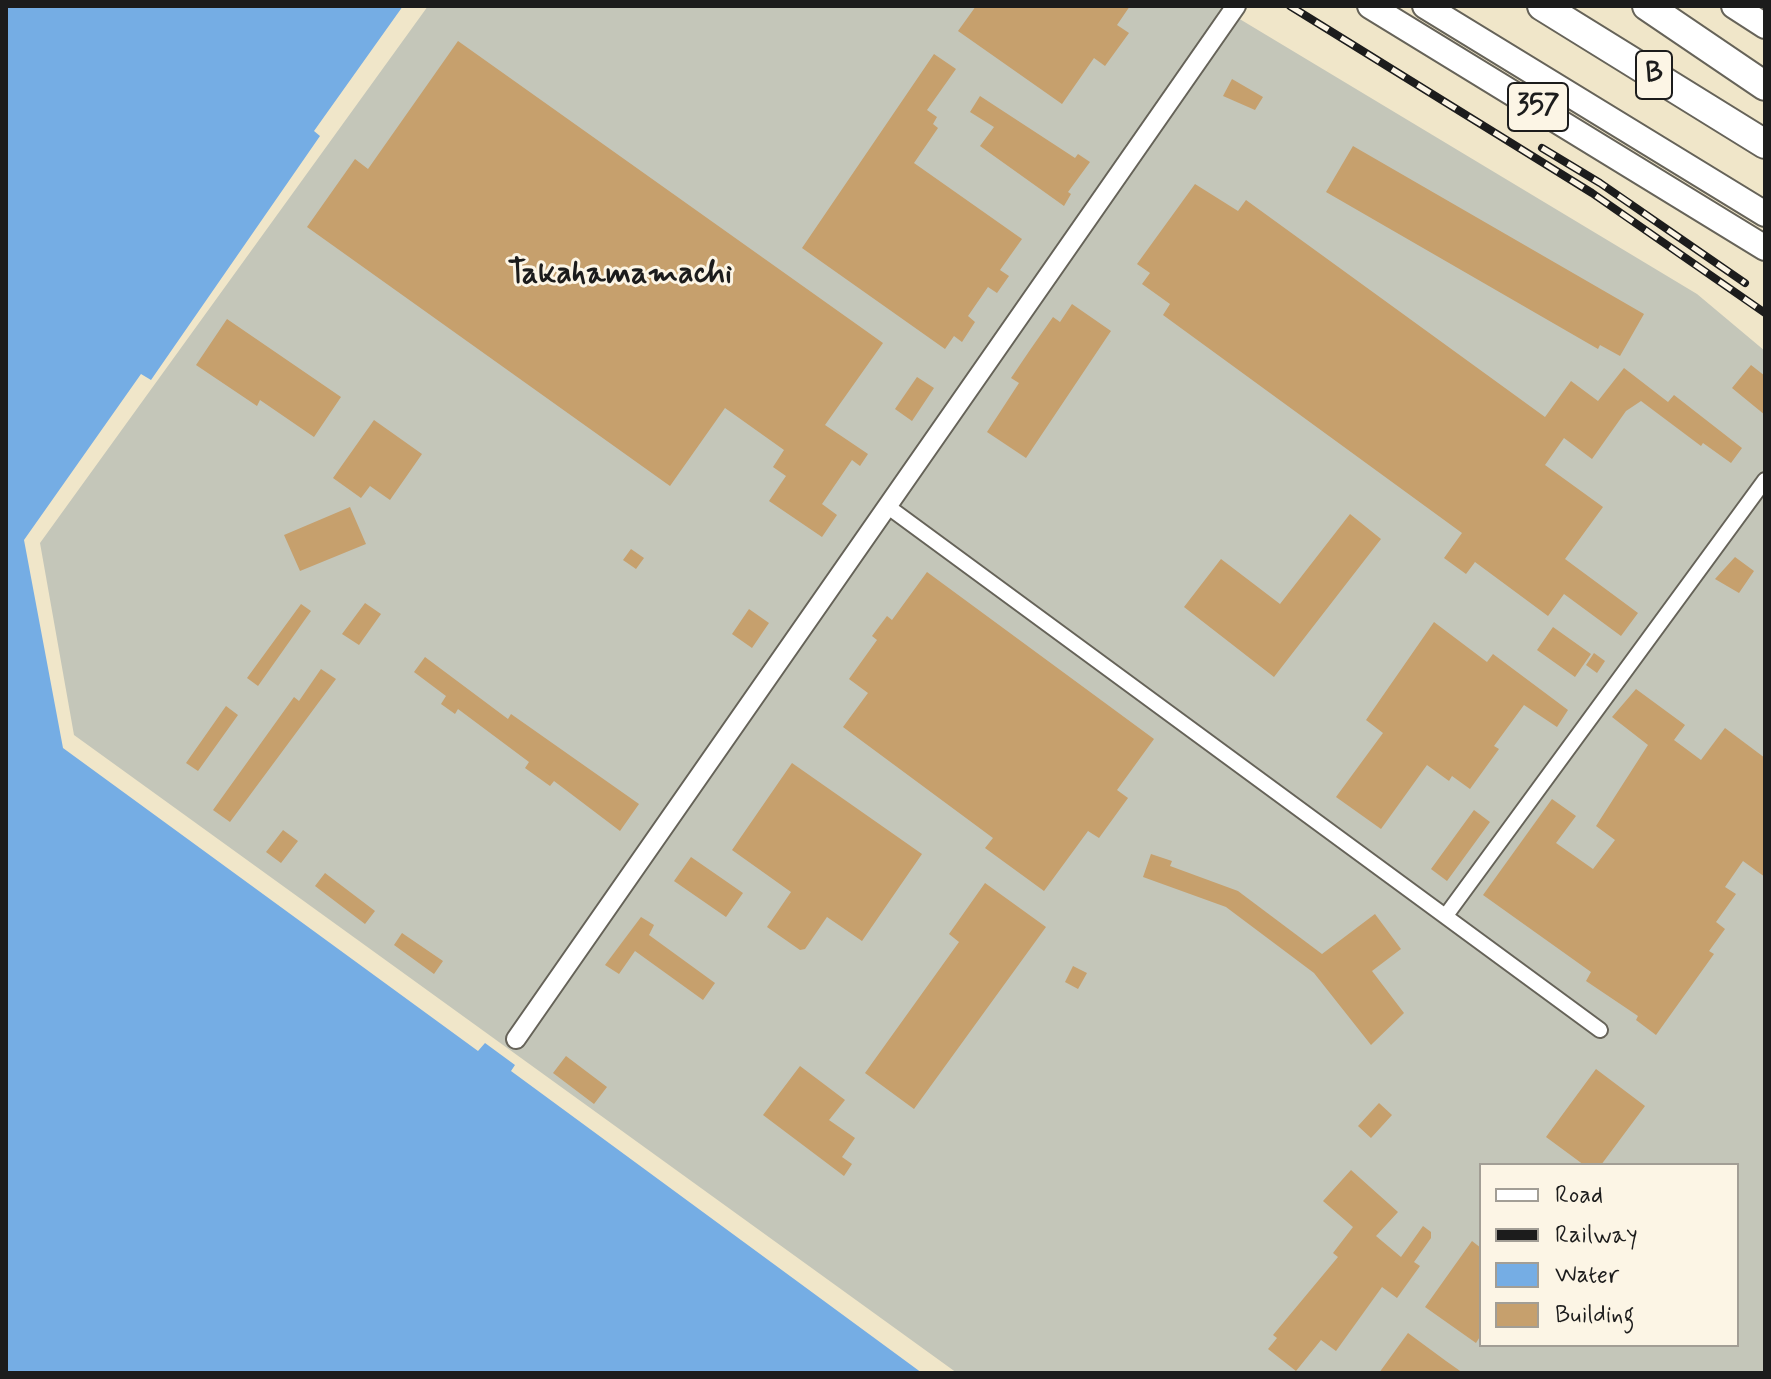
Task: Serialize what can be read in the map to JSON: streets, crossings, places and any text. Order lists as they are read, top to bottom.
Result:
{
  "streets": {
    "highway": ["B", "357"]
  },
  "districts": ["Takahamamachi"],
  "legend": [
    "Road",
    "Railway",
    "Water",
    "Building"
  ]
}
